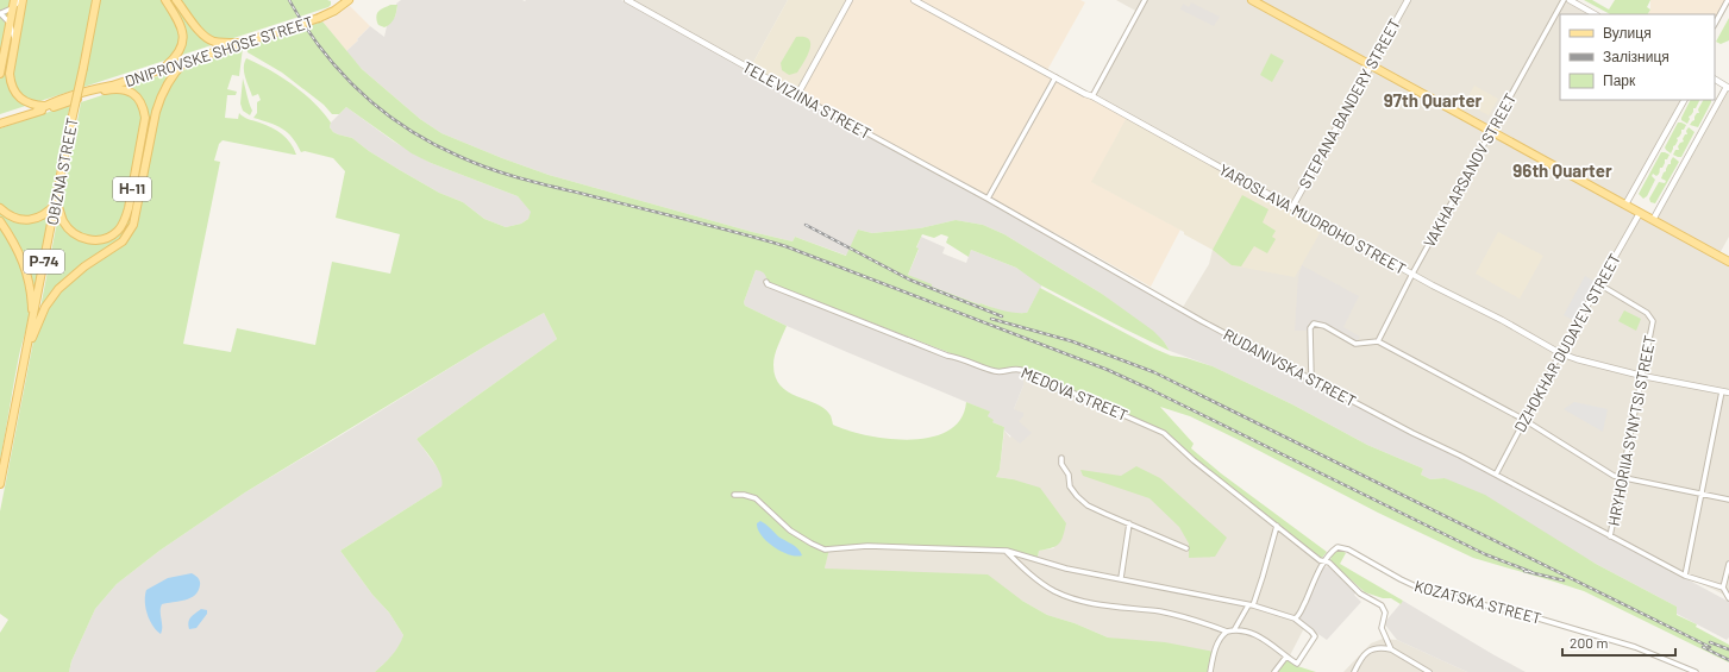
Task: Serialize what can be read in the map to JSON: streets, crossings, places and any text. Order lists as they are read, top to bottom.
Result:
{
  "streets": {
    "main road": [
      "DNIPROVSKE SHOSE STREET",
      "OBIZNA STREET",
      "Н-11",
      "Р-74"
    ],
    "street": [
      "TELEVIZIINA STREET",
      "STEPANA BANDERY STREET",
      "VAKHA ARSANOV STREET",
      "YAROSLAVA MUDROHO STREET",
      "DZHOKHAR DUDAYEV STREET",
      "RUDANIVSKA STREET",
      "MEDOVA STREET",
      "HRYHORIIA SYNYTSI STREET",
      "KOZATSKA STREET"
    ]
  },
  "crossings": [
    ["DNIPROVSKE SHOSE STREET", "Н-11"],
    ["TELEVIZIINA STREET", "RUDANIVSKA STREET"],
    ["STEPANA BANDERY STREET", "YAROSLAVA MUDROHO STREET"],
    ["VAKHA ARSANOV STREET", "YAROSLAVA MUDROHO STREET"],
    ["OBIZNA STREET", "Н-11"],
    ["YAROSLAVA MUDROHO STREET", "DZHOKHAR DUDAYEV STREET"],
    ["YAROSLAVA MUDROHO STREET", "HRYHORIIA SYNYTSI STREET"],
    ["DZHOKHAR DUDAYEV STREET", "RUDANIVSKA STREET"],
    ["DZHOKHAR DUDAYEV STREET", "HRYHORIIA SYNYTSI STREET"],
    ["RUDANIVSKA STREET", "HRYHORIIA SYNYTSI STREET"],
    ["MEDOVA STREET", "KOZATSKA STREET"]
  ],
  "districts": ["97th Quarter", "96th Quarter"],
  "legend": ["Вулиця", "Залізниця", "Парк"],
  "scale_bar": "200 m"
}
